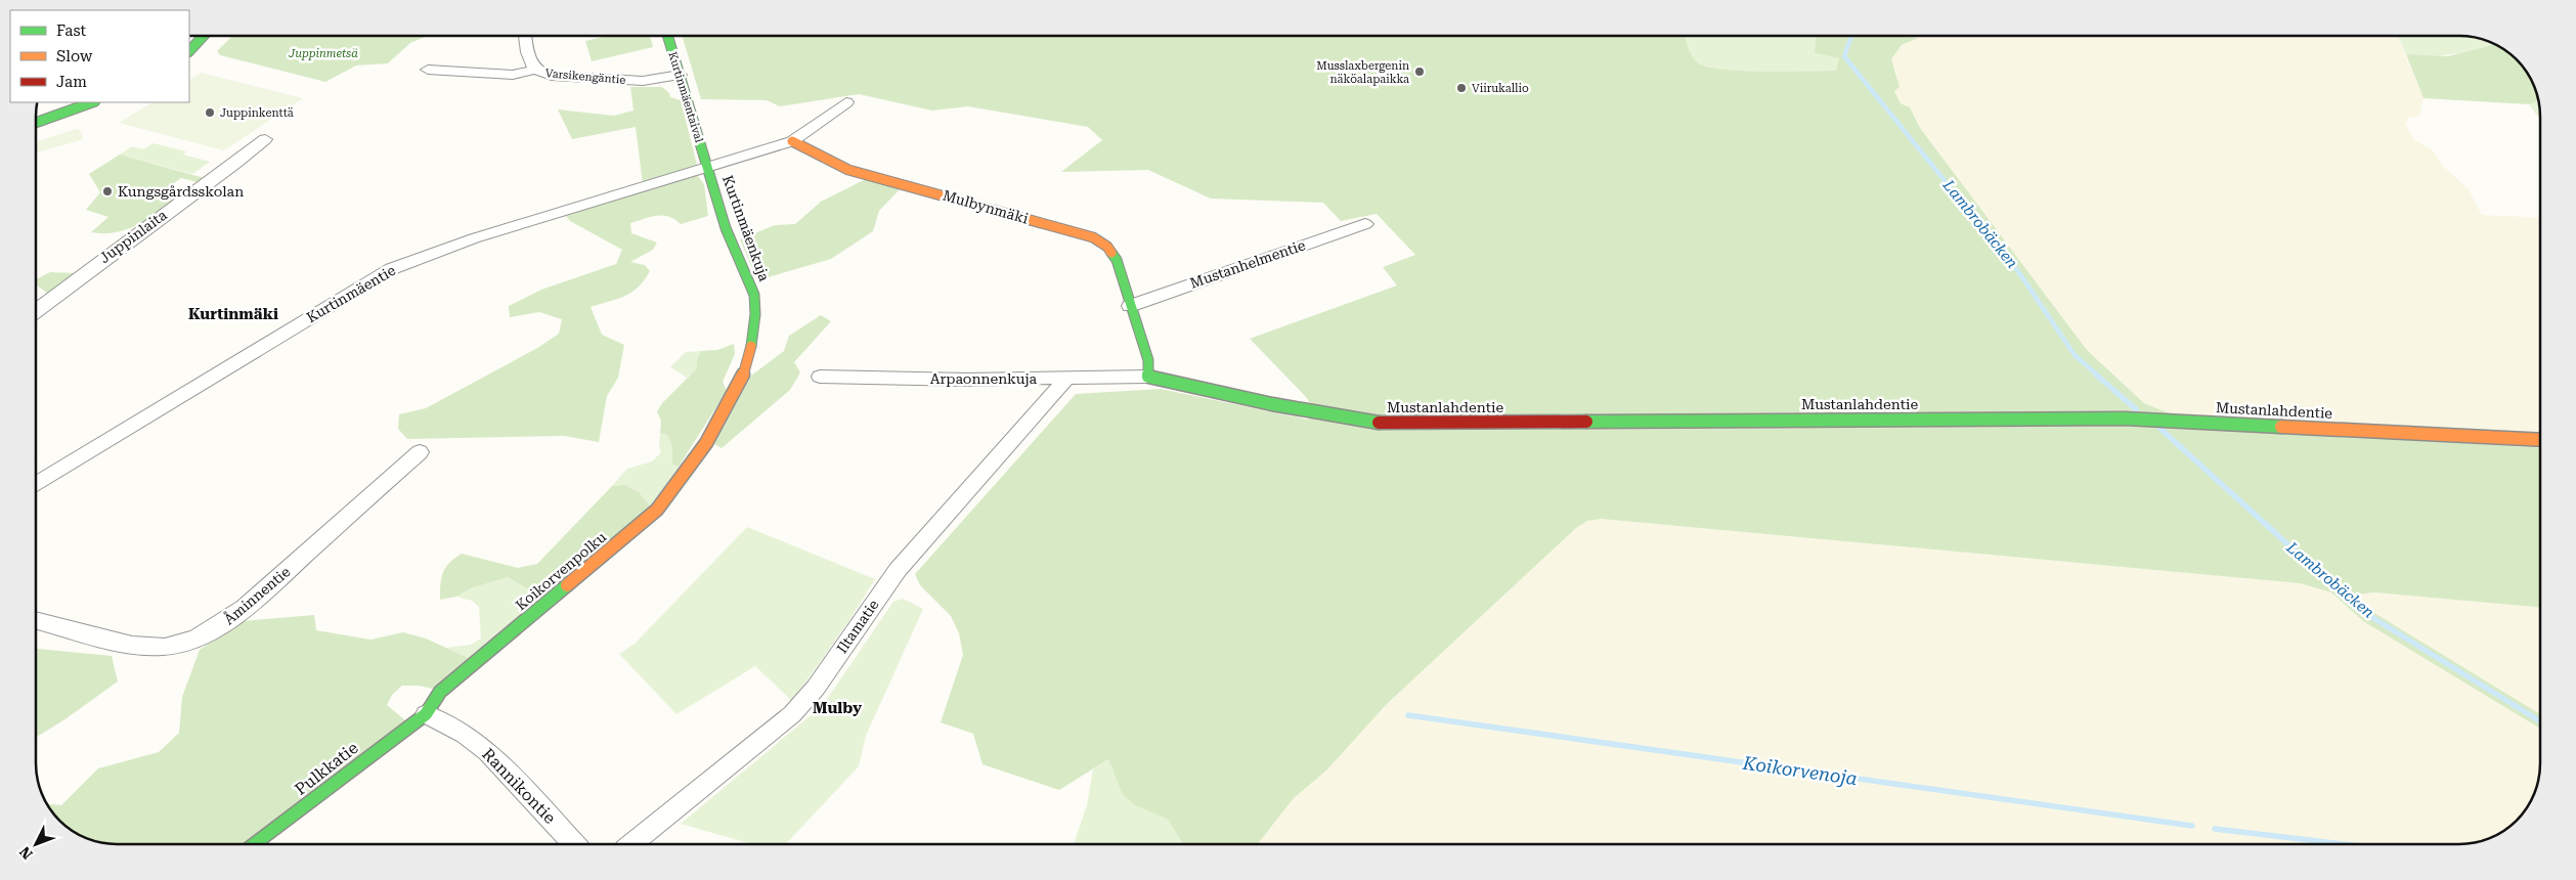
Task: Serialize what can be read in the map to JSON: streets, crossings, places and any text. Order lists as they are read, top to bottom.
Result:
{
  "streets": {
    "street": [
      "Varsikengäntie",
      "Kurtinmäentaival",
      "Mulbynmäki",
      "Kurtinmäenkuja",
      "Juppinlaita",
      "Mustanhelmentie",
      "Kurtinmäentie",
      "Arpaonnenkuja",
      "Mustanlahdentie",
      "Koikorvenpolku",
      "Åminnentie",
      "Iltamatie",
      "Pulkkatie",
      "Rannikontie"
    ]
  },
  "crossings": [
    ["Varsikengäntie", "Kurtinmäentaival"],
    ["Kurtinmäentaival", "Kurtinmäenkuja"],
    ["Kurtinmäentaival", "Kurtinmäentie"],
    ["Mulbynmäki", "Mustanhelmentie"],
    ["Mulbynmäki", "Arpaonnenkuja"],
    ["Mulbynmäki", "Mustanlahdentie"],
    ["Kurtinmäenkuja", "Kurtinmäentie"],
    ["Kurtinmäenkuja", "Koikorvenpolku"],
    ["Arpaonnenkuja", "Mustanlahdentie"],
    ["Arpaonnenkuja", "Iltamatie"],
    ["Koikorvenpolku", "Pulkkatie"],
    ["Koikorvenpolku", "Rannikontie"],
    ["Pulkkatie", "Rannikontie"]
  ],
  "districts": ["Kurtinmäki", "Mulby"],
  "water": ["Lambrobäcken", "Koikorvenoja"],
  "parks": ["Juppinmetsä"],
  "places": [
    "Musslaxbergenin näköalapaikka",
    "Viirukallio",
    "Juppinkenttä",
    "Kungsgårdsskolan"
  ],
  "legend": ["Fast", "Slow", "Jam"],
  "north": "bottom left"
}
